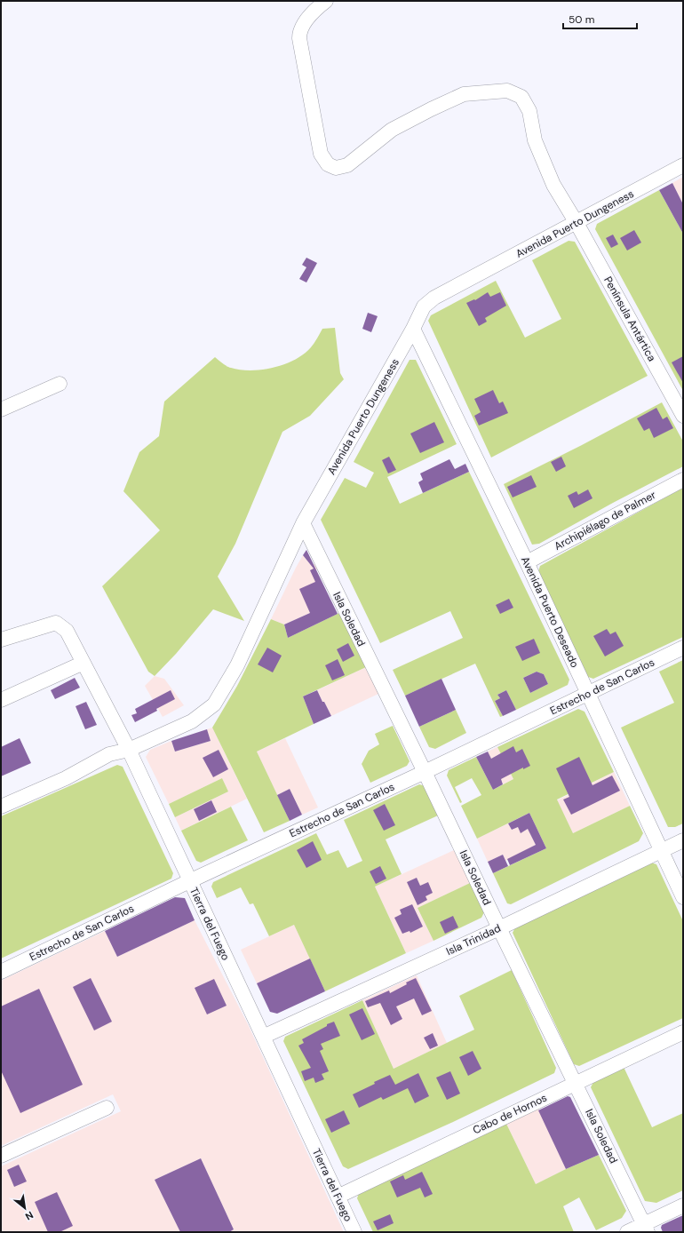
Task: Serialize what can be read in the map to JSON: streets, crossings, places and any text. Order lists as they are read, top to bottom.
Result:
{
  "streets": {
    "street": [
      "Avenida Puerto Dungeness",
      "Península Antártica",
      "Archipiélago de Palmer",
      "Avenida Puerto Deseado",
      "Isla Soledad",
      "Estrecho de San Carlos",
      "Tierra del Fuego",
      "Isla Trinidad",
      "Cabo de Hornos"
    ]
  },
  "crossings": [
    ["Avenida Puerto Dungeness", "Península Antártica"],
    ["Avenida Puerto Dungeness", "Avenida Puerto Deseado"],
    ["Avenida Puerto Dungeness", "Isla Soledad"],
    ["Avenida Puerto Dungeness", "Tierra del Fuego"],
    ["Archipiélago de Palmer", "Avenida Puerto Deseado"],
    ["Avenida Puerto Deseado", "Estrecho de San Carlos"],
    ["Avenida Puerto Deseado", "Isla Trinidad"],
    ["Isla Soledad", "Estrecho de San Carlos"],
    ["Isla Soledad", "Isla Trinidad"],
    ["Isla Soledad", "Cabo de Hornos"],
    ["Estrecho de San Carlos", "Tierra del Fuego"],
    ["Tierra del Fuego", "Isla Trinidad"],
    ["Tierra del Fuego", "Cabo de Hornos"]
  ],
  "scale_bar": "50 m",
  "north": "bottom right"
}
